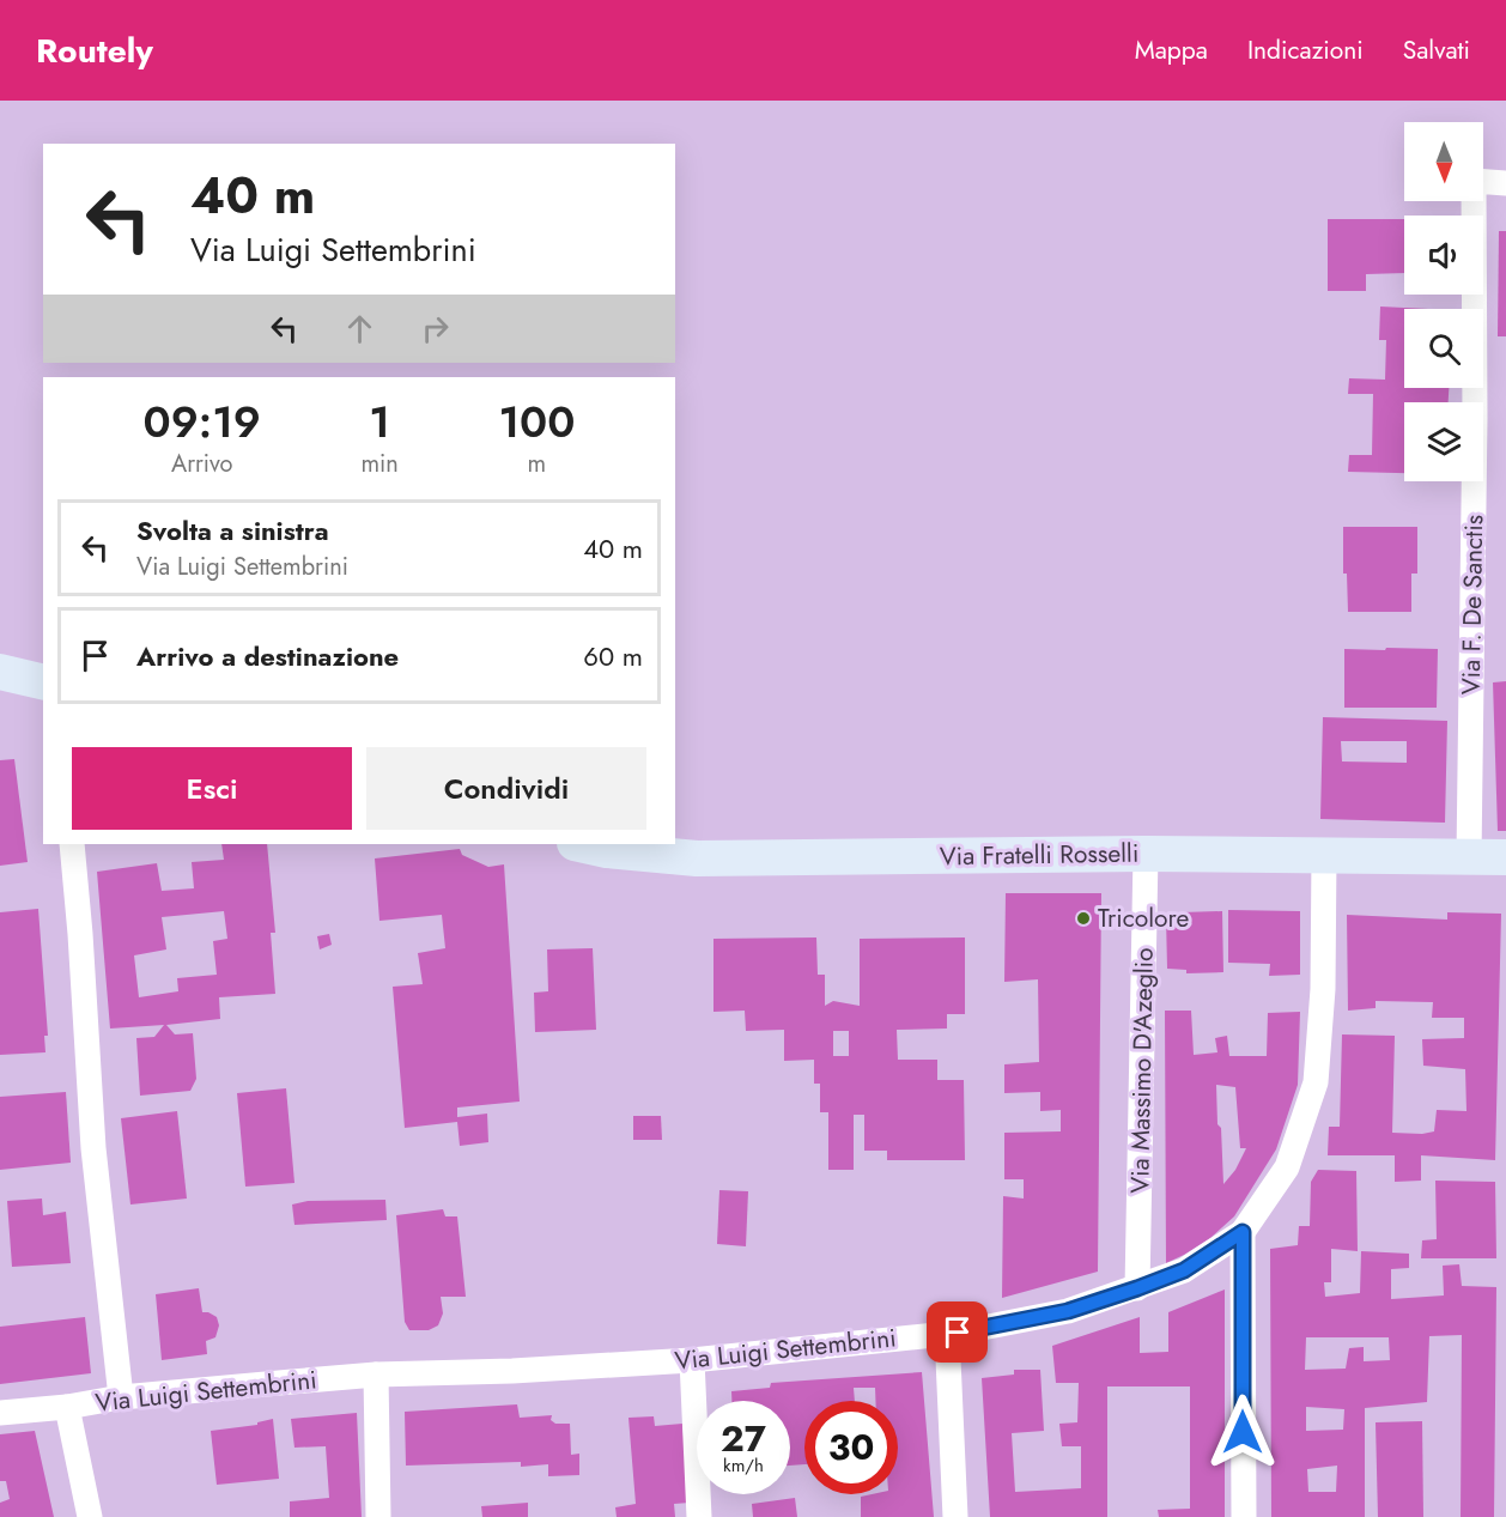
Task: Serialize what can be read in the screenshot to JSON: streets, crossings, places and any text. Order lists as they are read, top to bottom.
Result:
{
  "streets": {
    "main road": ["Via Fratelli Rosselli"],
    "street": ["Via F. De Sanctis", "Via Massimo D'Azeglio", "Via Luigi Settembrini"]
  },
  "crossings": [
    ["Via F. De Sanctis", "Via Fratelli Rosselli"],
    ["Via Fratelli Rosselli", "Via Massimo D'Azeglio"],
    ["Via Fratelli Rosselli", "Via Luigi Settembrini"],
    ["Via Massimo D'Azeglio", "Via Luigi Settembrini"]
  ],
  "places": ["Tricolore"],
  "north": "bottom",
  "page": {
    "header": "Routely",
    "nav": ["Mappa", "Indicazioni", "Salvati"],
    "turn": ["40 m", "Via Luigi Settembrini"],
    "eta": [
      "09:19",
      "Arrivo",
      "1",
      "min",
      "100",
      "m"
    ],
    "list": [
      {
        "name": "Svolta a sinistra",
        "note": "Via Luigi Settembrini",
        "value": "40 m"
      },
      {
        "name": "Arrivo a destinazione",
        "value": "60 m"
      }
    ],
    "buttons": ["Esci", "Condividi"],
    "speed": "27 km/h",
    "limit": "30"
  }
}
